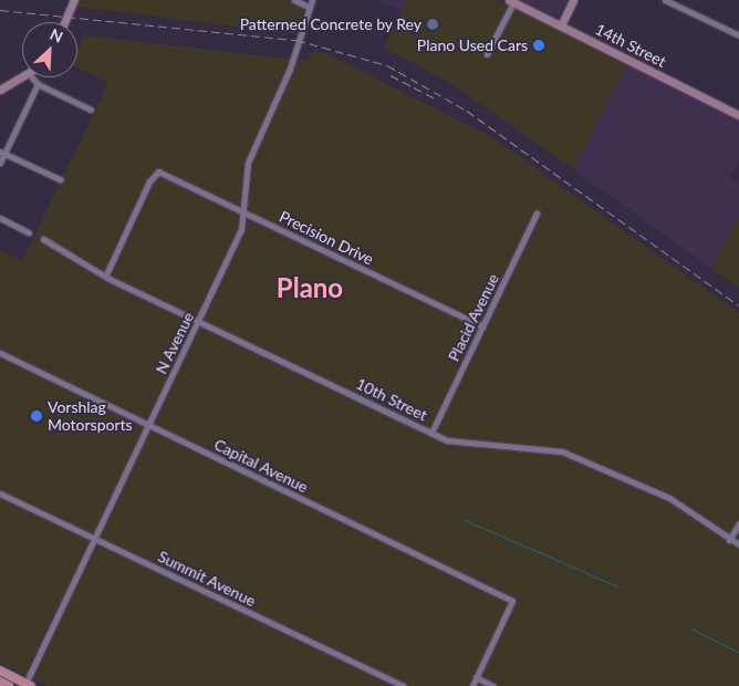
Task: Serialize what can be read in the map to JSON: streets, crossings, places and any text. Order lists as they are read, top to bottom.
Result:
{
  "streets": {
    "main road": ["14th Street"],
    "street": [
      "Precision Drive",
      "Placid Avenue",
      "N Avenue",
      "10th Street",
      "Capital Avenue",
      "Summit Avenue"
    ]
  },
  "crossings": [
    ["Precision Drive", "Placid Avenue"],
    ["Precision Drive", "N Avenue"],
    ["Precision Drive", "10th Street"],
    ["Placid Avenue", "10th Street"],
    ["N Avenue", "10th Street"],
    ["N Avenue", "Capital Avenue"],
    ["N Avenue", "Summit Avenue"]
  ],
  "districts": ["Plano"],
  "places": ["Patterned Concrete by Rey", "Plano Used Cars", "Vorshlag Motorsports"],
  "north": "top right"
}
